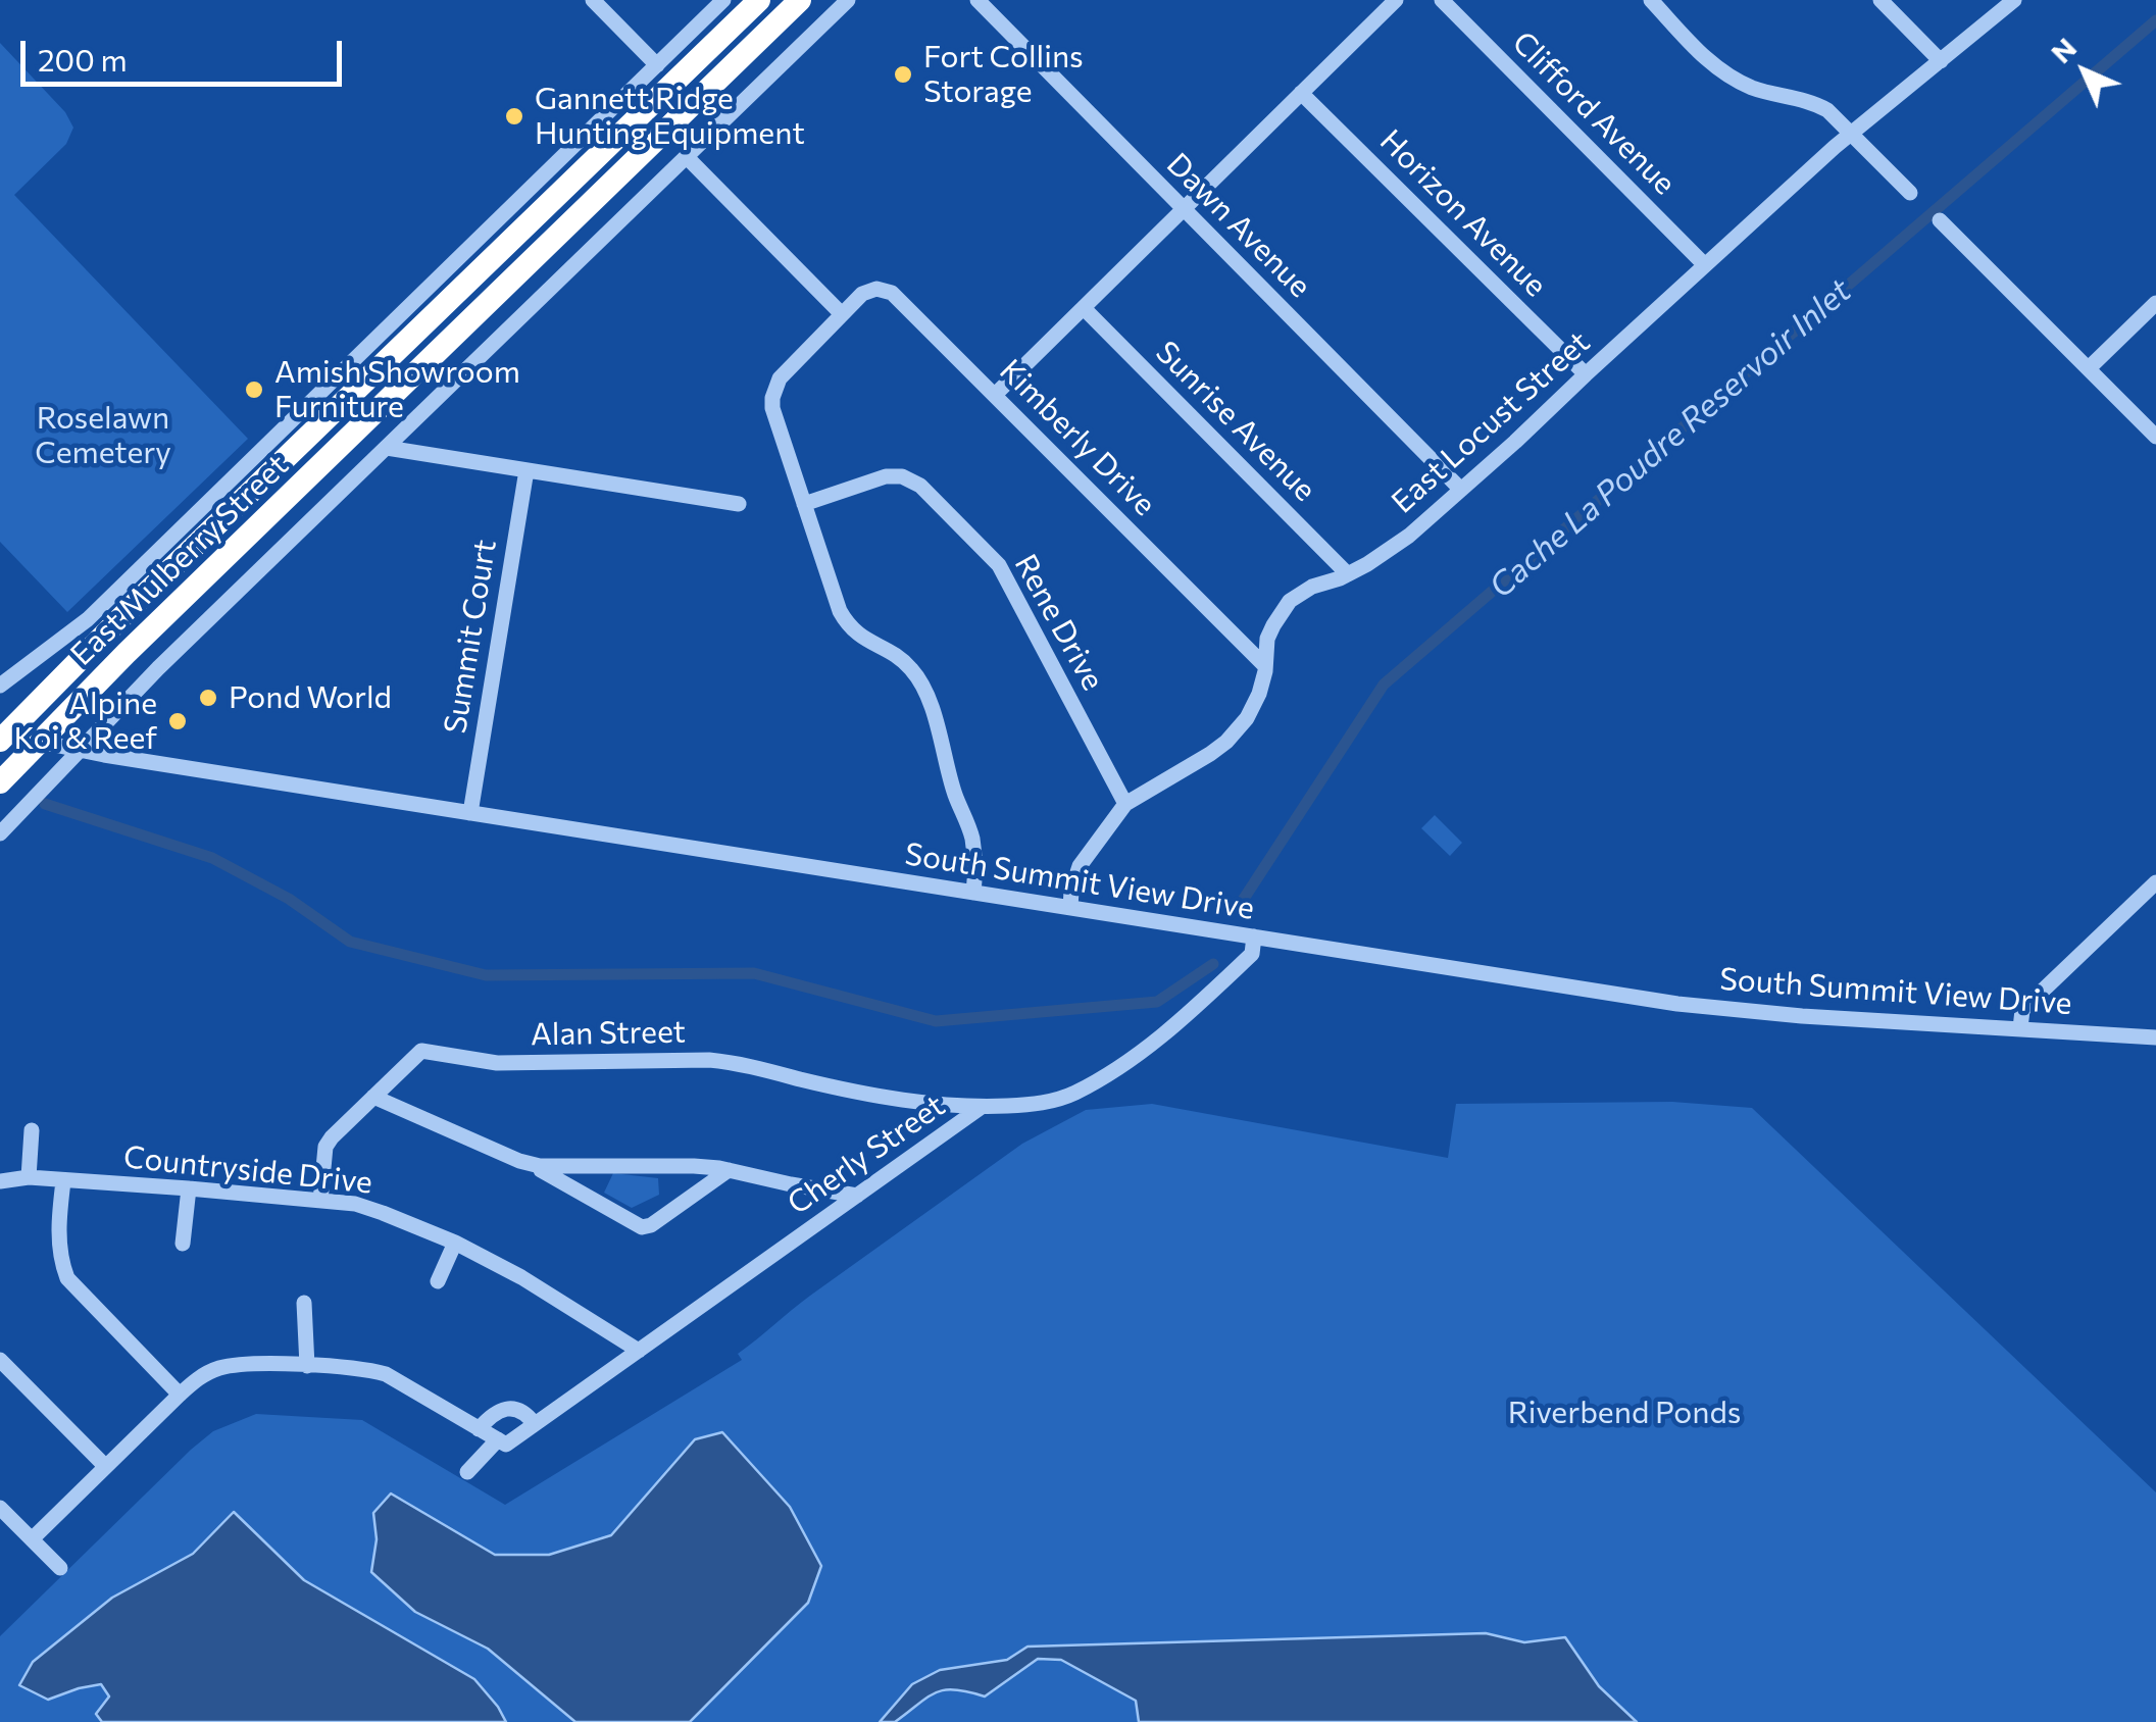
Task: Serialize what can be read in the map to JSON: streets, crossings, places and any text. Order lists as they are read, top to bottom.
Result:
{
  "streets": {
    "highway": ["East Mulberry Street"],
    "street": [
      "Clifford Avenue",
      "Horizon Avenue",
      "Dawn Avenue",
      "Sunrise Avenue",
      "East Locust Street",
      "Kimberly Drive",
      "Rene Drive",
      "Summit Court",
      "South Summit View Drive",
      "Alan Street",
      "Cherly Street",
      "Countryside Drive"
    ]
  },
  "crossings": [
    ["Clifford Avenue", "East Locust Street"],
    ["Horizon Avenue", "East Locust Street"],
    ["Dawn Avenue", "East Locust Street"],
    ["Sunrise Avenue", "East Locust Street"],
    ["East Locust Street", "Kimberly Drive"],
    ["East Locust Street", "Rene Drive"],
    ["East Locust Street", "South Summit View Drive"],
    ["East Mulberry Street", "South Summit View Drive"],
    ["Summit Court", "South Summit View Drive"],
    ["South Summit View Drive", "Cherly Street"],
    ["Alan Street", "Cherly Street"],
    ["Alan Street", "Countryside Drive"],
    ["Cherly Street", "Countryside Drive"]
  ],
  "water": ["Cache La Poudre Reservoir Inlet"],
  "parks": ["Roselawn Cemetery", "Riverbend Ponds"],
  "places": [
    "Fort Collins Storage",
    "Gannett Ridge Hunting Equipment",
    "Amish Showroom Furniture",
    "Pond World",
    "Alpine Koi & Reef"
  ],
  "scale_bar": "200 m",
  "north": "top left"
}
